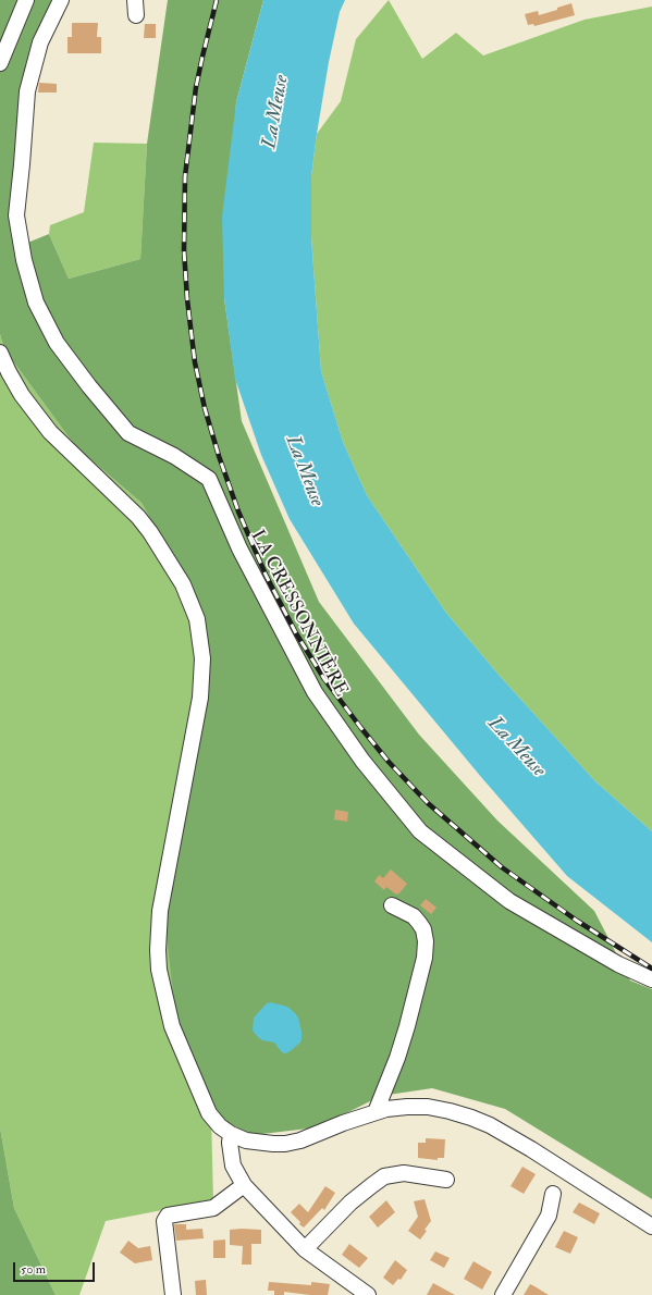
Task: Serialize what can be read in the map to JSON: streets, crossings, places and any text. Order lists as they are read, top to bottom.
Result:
{
  "streets": {
    "street": ["LA CRESSONNIÈRE"]
  },
  "water": ["La Meuse"],
  "scale_bar": "50 m"
}
